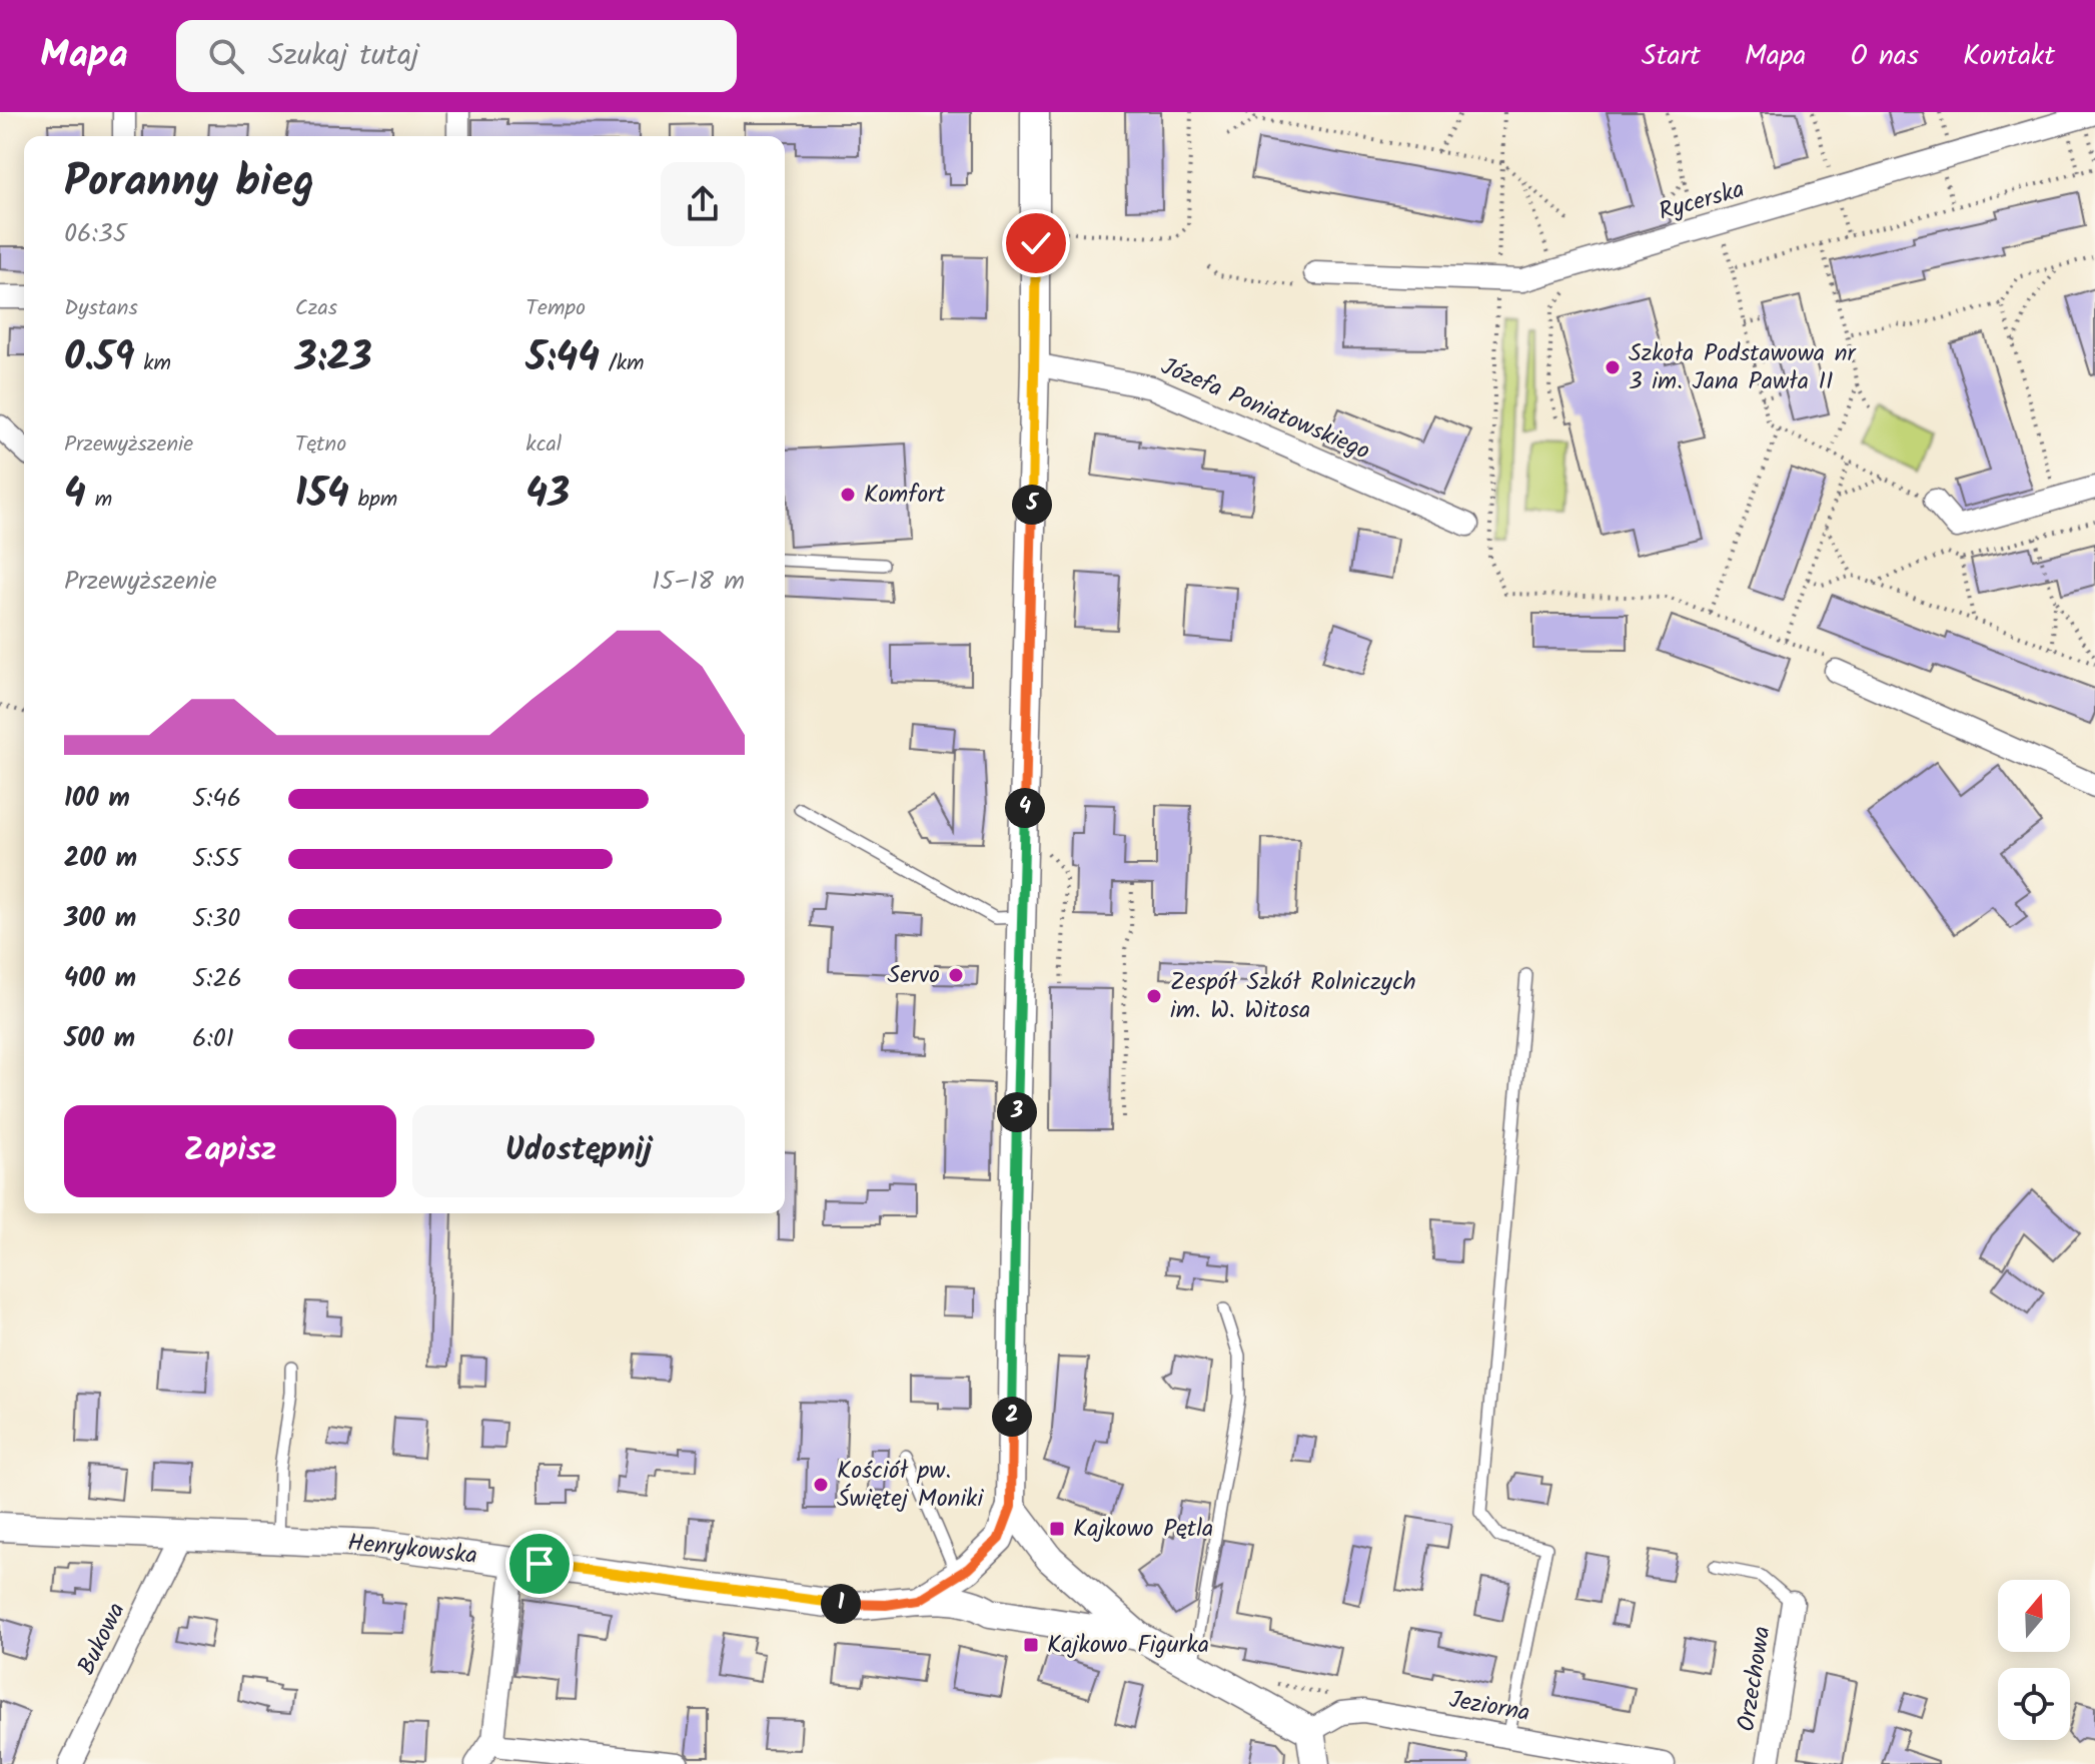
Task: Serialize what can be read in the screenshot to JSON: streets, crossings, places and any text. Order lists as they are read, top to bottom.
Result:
{
  "streets": {
    "street": [
      "Rycerska",
      "Józefa Poniatowskiego",
      "Henrykowska",
      "Bukowa",
      "Orzechowa",
      "Jeziorna"
    ]
  },
  "crossings": [
    ["Józefa Poniatowskiego", "Henrykowska"],
    ["Henrykowska", "Bukowa"]
  ],
  "places": {
    "other": [
      "Szkoła Podstawowa nr 3 im. Jana Pawła II",
      "Komfort",
      "Servo",
      "Zespół Szkół Rolniczych im. W. Witosa",
      "Kościół pw. Świętej Moniki"
    ],
    "transit": ["Kajkowo Pętla", "Kajkowo Figurka"]
  },
  "north": "top",
  "page": {
    "header": "Mapa",
    "search": "Szukaj tutaj",
    "nav": [
      "Start",
      "Mapa",
      "O nas",
      "Kontakt"
    ],
    "heading": ["Poranny bieg", "06:35"],
    "stats": [
      ["Dystans", "0.59 km"],
      ["Czas", "3:23"],
      ["Tempo", "5:44 /km"],
      ["Przewyższenie", "4 m"],
      ["Tętno", "154 bpm"],
      ["kcal", "43"]
    ],
    "pins": [
      "5",
      "4",
      "3",
      "2",
      "1"
    ],
    "chart": ["Przewyższenie", "15–18 m"],
    "list": [
      {
        "name": "100 m",
        "note": "5:46"
      },
      {
        "name": "200 m",
        "note": "5:55"
      },
      {
        "name": "300 m",
        "note": "5:30"
      },
      {
        "name": "400 m",
        "note": "5:26"
      },
      {
        "name": "500 m",
        "note": "6:01"
      }
    ],
    "buttons": ["Zapisz", "Udostępnij"]
  }
}
